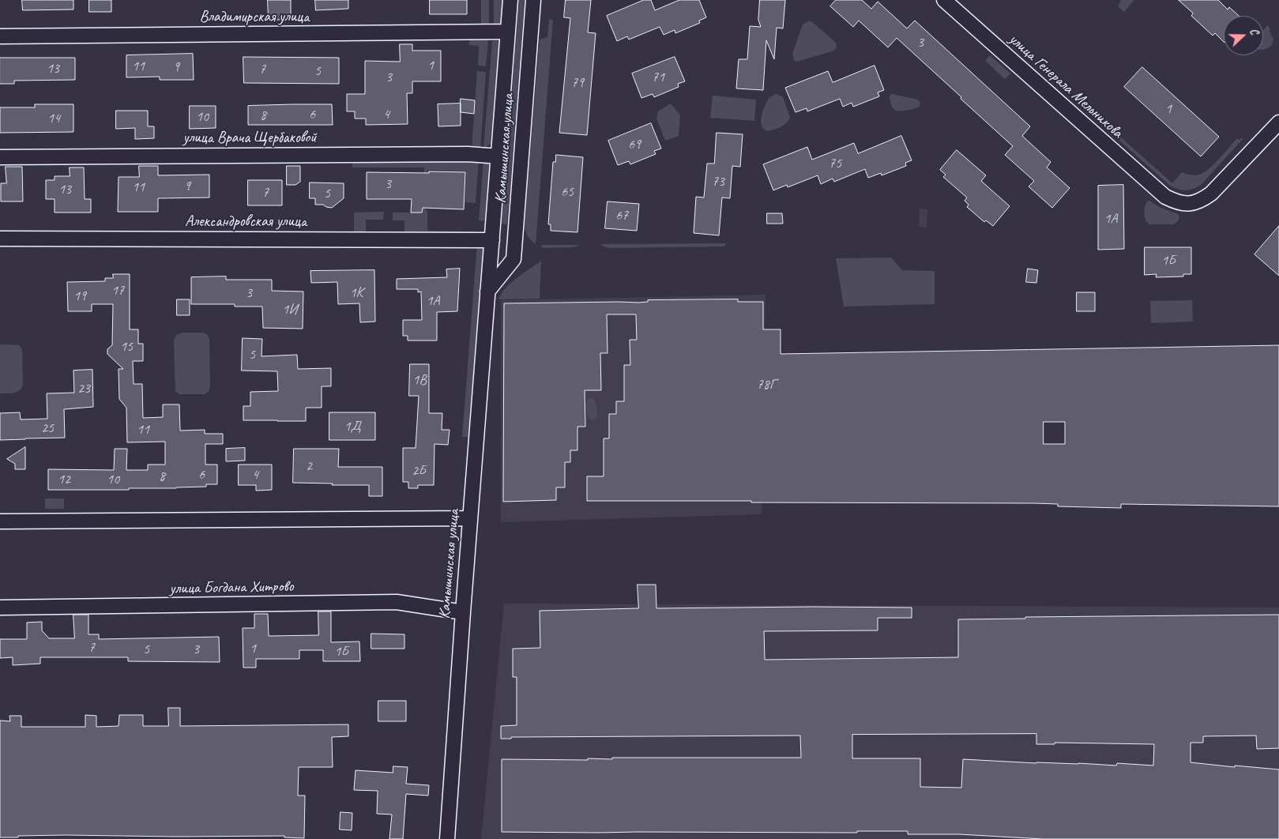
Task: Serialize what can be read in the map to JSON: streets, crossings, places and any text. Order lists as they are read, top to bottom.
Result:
{
  "streets": {
    "street": [
      "Владимирская улица",
      "улица Генерала Мельникова",
      "улица Врача Щербаковой",
      "Камышинская улица",
      "Александровская улица",
      "улица Богдана Хитрово"
    ]
  },
  "crossings": [
    ["Владимирская улица", "Камышинская улица"],
    ["улица Врача Щербаковой", "Камышинская улица"],
    ["Камышинская улица", "Александровская улица"],
    ["Камышинская улица", "улица Богдана Хитрово"]
  ],
  "house_numbers": [
    "3",
    "1",
    "11",
    "9",
    "13",
    "7",
    "5",
    "3",
    "71",
    "79",
    "1",
    "6",
    "4",
    "8",
    "10",
    "14",
    "69",
    "75",
    "73",
    "3",
    "9",
    "11",
    "13",
    "65",
    "7",
    "5",
    "67",
    "1А",
    "1Б",
    "17",
    "3",
    "1К",
    "19",
    "1А",
    "1И",
    "15",
    "5",
    "1В",
    "78Г",
    "23",
    "1Д",
    "25",
    "11",
    "2",
    "2Б",
    "6",
    "4",
    "8",
    "12",
    "10",
    "7",
    "1",
    "5",
    "3",
    "1Б"
  ],
  "north": "right"
}
